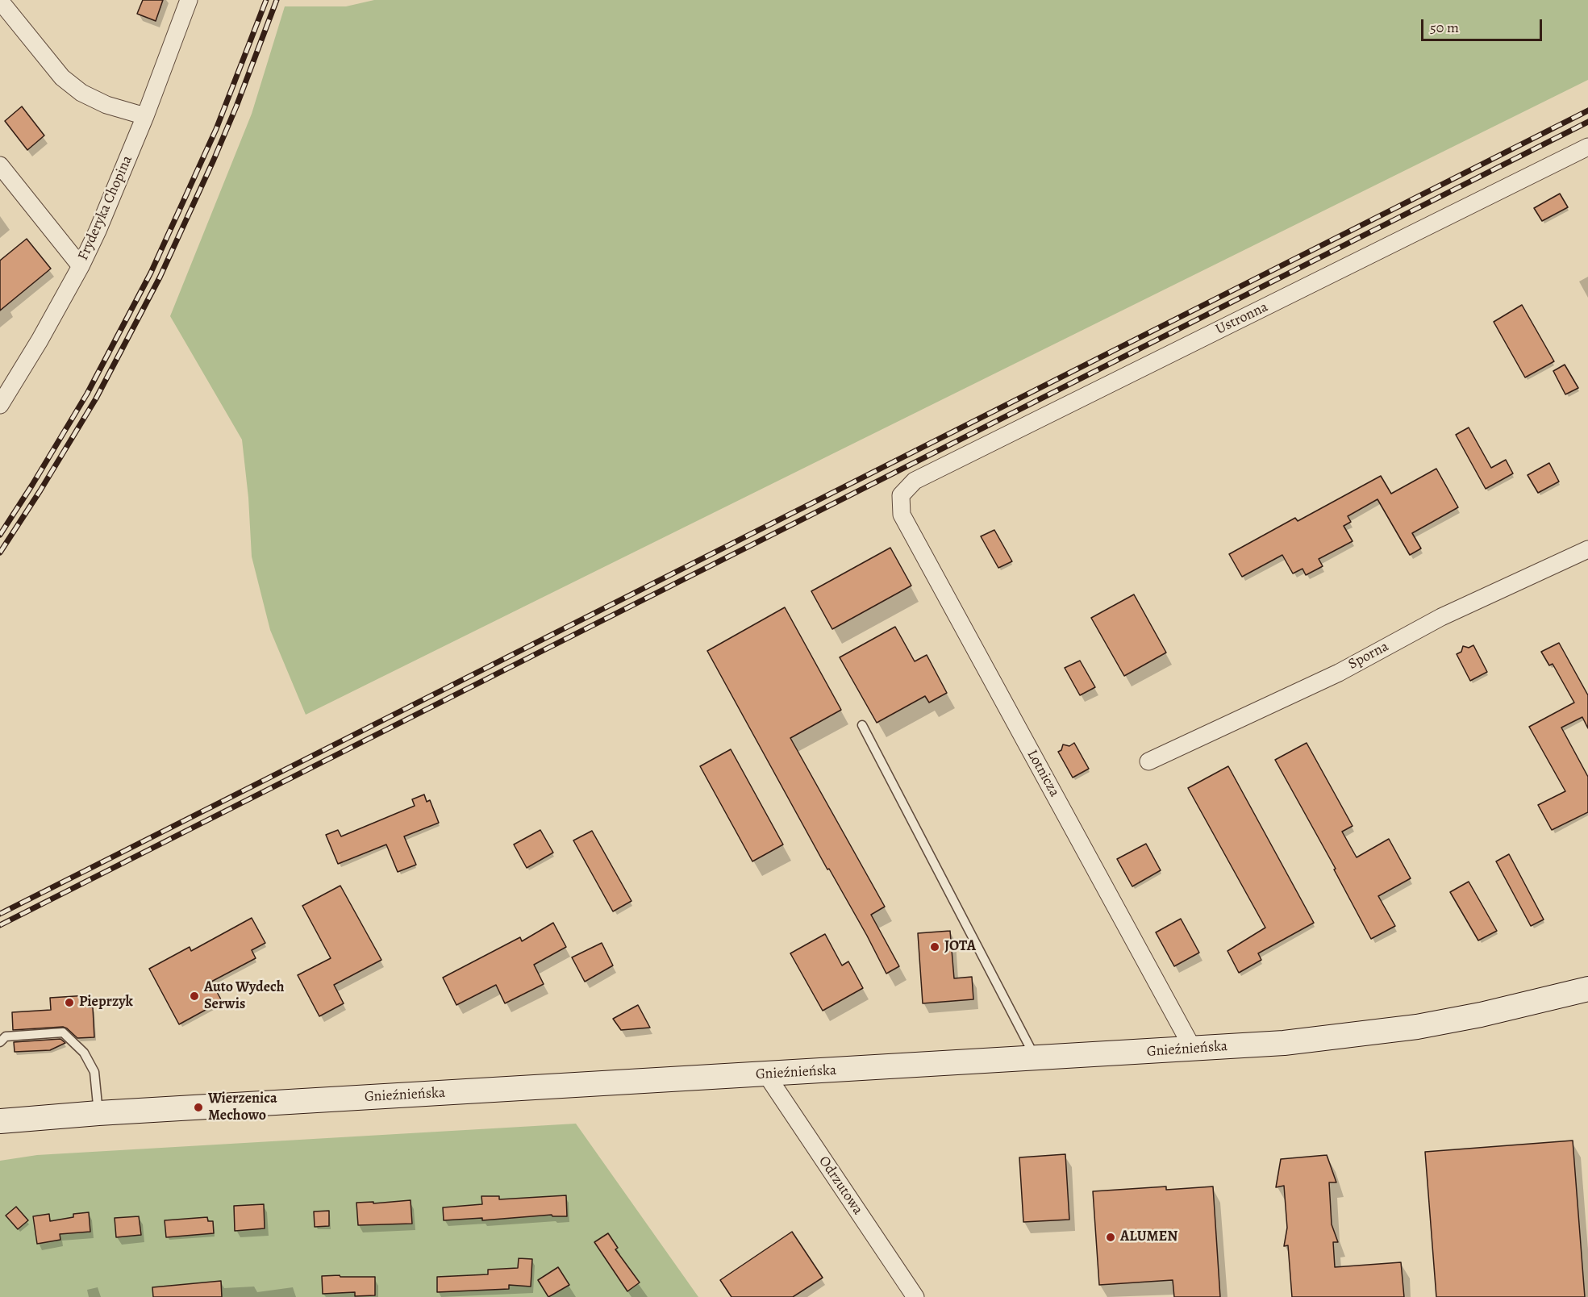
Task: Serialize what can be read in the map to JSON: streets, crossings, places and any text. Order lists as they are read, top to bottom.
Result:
{
  "streets": {
    "main road": ["Gnieźnieńska"],
    "street": [
      "Fryderyka Chopina",
      "Ustronna",
      "Sporna",
      "Lotnicza",
      "Odrzutowa"
    ]
  },
  "crossings": [
    ["Ustronna", "Lotnicza"],
    ["Lotnicza", "Gnieźnieńska"],
    ["Gnieźnieńska", "Odrzutowa"]
  ],
  "places": [
    "JOTA",
    "Auto Wydech Serwis",
    "Pieprzyk",
    "Wierzenica Mechowo",
    "ALUMEN"
  ],
  "scale_bar": "50 m"
}
